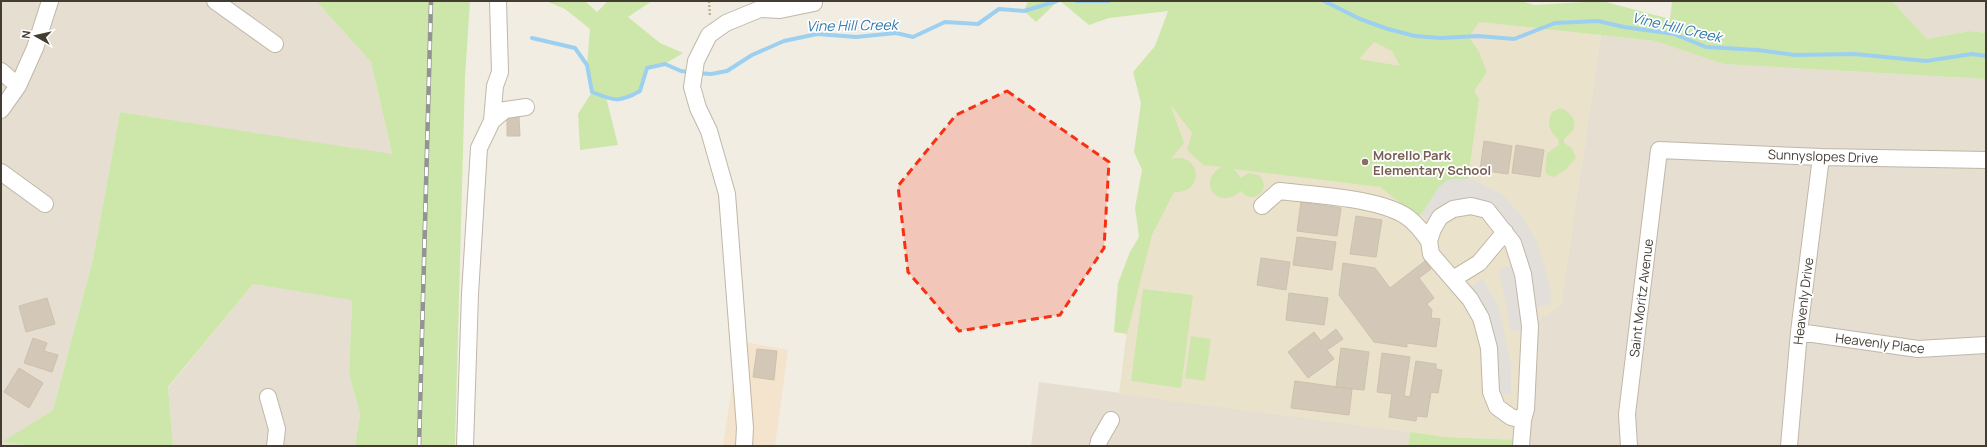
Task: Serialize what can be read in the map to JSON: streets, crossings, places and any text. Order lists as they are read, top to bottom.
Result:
{
  "streets": {
    "street": [
      "Sunnyslopes Drive",
      "Saint Moritz Avenue",
      "Heavenly Drive",
      "Heavenly Place"
    ]
  },
  "crossings": [
    ["Sunnyslopes Drive", "Saint Moritz Avenue"],
    ["Sunnyslopes Drive", "Heavenly Drive"],
    ["Heavenly Drive", "Heavenly Place"]
  ],
  "water": ["Vine Hill Creek"],
  "places": ["Morello Park Elementary School"],
  "north": "left"
}
